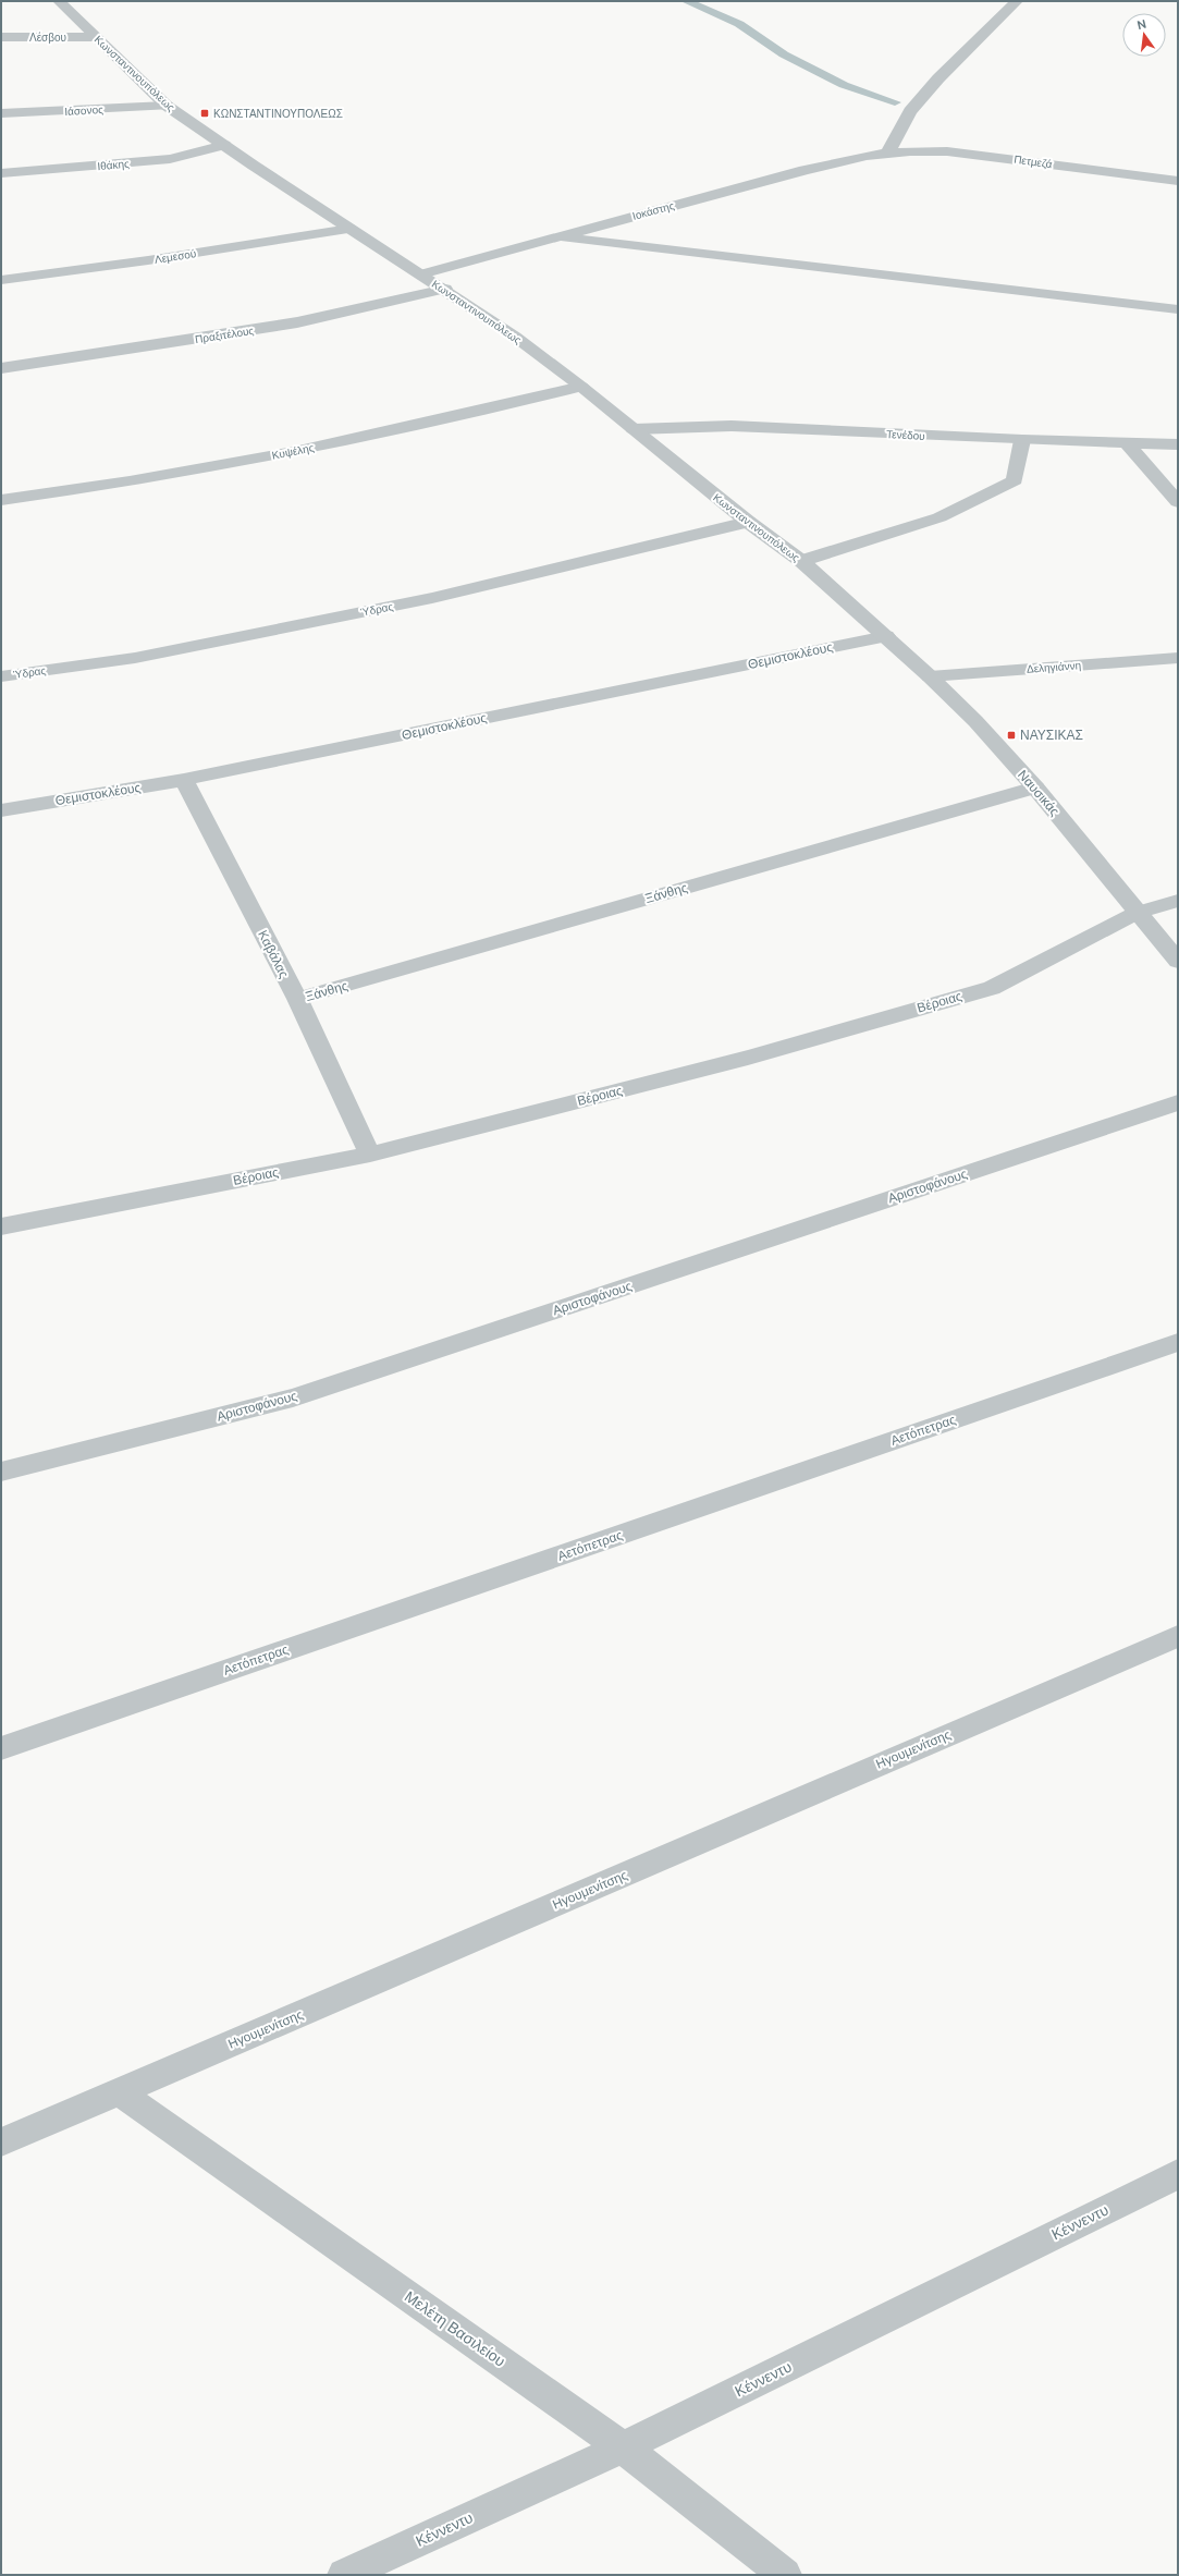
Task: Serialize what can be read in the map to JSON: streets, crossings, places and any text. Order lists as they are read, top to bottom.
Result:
{
  "streets": {
    "street": [
      "Λέσβου",
      "Κωνσταντινουπόλεως",
      "Ιάσονος",
      "Πετμεζά",
      "Ιθάκης",
      "Ιοκάστης",
      "Λεμεσού",
      "Πραξιτέλους",
      "Τενέδου",
      "Κυψέλης",
      "Ύδρας",
      "Θεμιστοκλέους",
      "Δεληγιάννη",
      "Ναυσικάς",
      "Ξάνθης",
      "Καβάλας",
      "Βέροιας",
      "Αριστοφάνους",
      "Αετόπετρας",
      "Ηγουμενίτσης",
      "Κέννεντυ",
      "Μελέτη Βασιλείου"
    ]
  },
  "crossings": [
    ["Λέσβου", "Κωνσταντινουπόλεως"],
    ["Κωνσταντινουπόλεως", "Ιάσονος"],
    ["Κωνσταντινουπόλεως", "Ιθάκης"],
    ["Κωνσταντινουπόλεως", "Ιοκάστης"],
    ["Κωνσταντινουπόλεως", "Λεμεσού"],
    ["Κωνσταντινουπόλεως", "Πραξιτέλους"],
    ["Κωνσταντινουπόλεως", "Τενέδου"],
    ["Κωνσταντινουπόλεως", "Κυψέλης"],
    ["Κωνσταντινουπόλεως", "Ύδρας"],
    ["Κωνσταντινουπόλεως", "Θεμιστοκλέους"],
    ["Κωνσταντινουπόλεως", "Ναυσικάς"],
    ["Πετμεζά", "Ιοκάστης"],
    ["Θεμιστοκλέους", "Ναυσικάς"],
    ["Θεμιστοκλέους", "Καβάλας"],
    ["Δεληγιάννη", "Ναυσικάς"],
    ["Ναυσικάς", "Ξάνθης"],
    ["Ναυσικάς", "Βέροιας"],
    ["Ξάνθης", "Καβάλας"],
    ["Καβάλας", "Βέροιας"],
    ["Ηγουμενίτσης", "Μελέτη Βασιλείου"],
    ["Κέννεντυ", "Μελέτη Βασιλείου"]
  ],
  "places": {
    "transit": ["ΚΩΝΣΤΑΝΤΙΝΟΥΠΟΛΕΩΣ", "ΝΑΥΣΙΚΑΣ"]
  },
  "north": "top"
}
